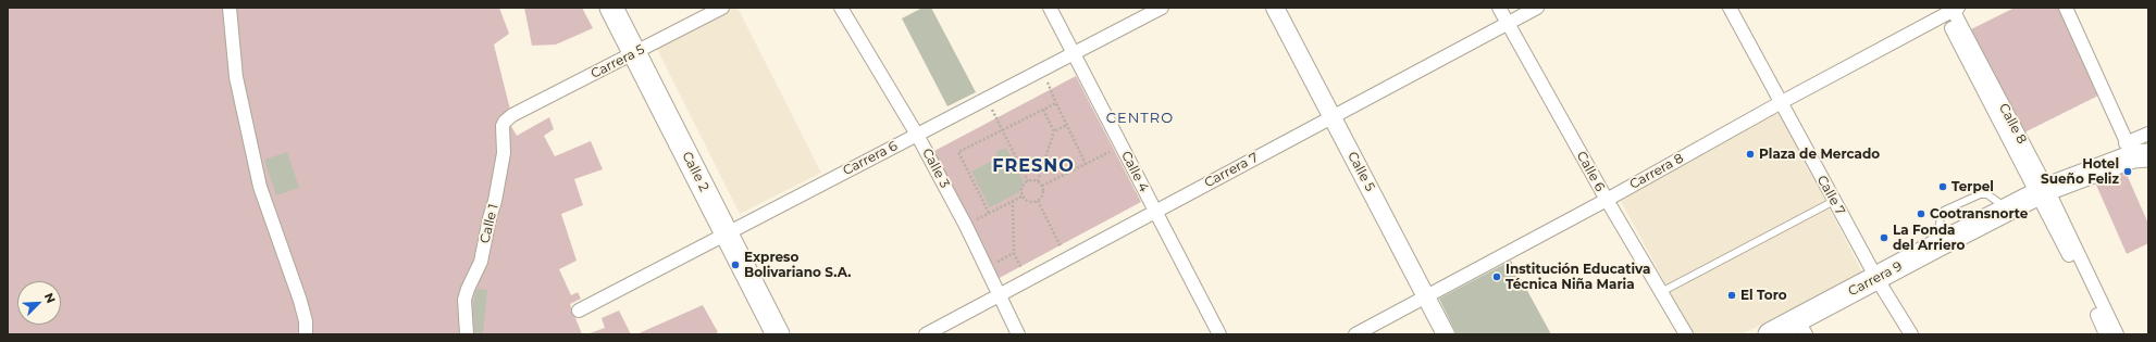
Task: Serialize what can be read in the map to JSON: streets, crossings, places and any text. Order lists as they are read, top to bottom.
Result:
{
  "streets": {
    "highway": ["Calle 2", "Carrera 9"],
    "street": [
      "Carrera 5",
      "Calle 8",
      "Carrera 6",
      "Calle 3",
      "Carrera 7",
      "Calle 4",
      "Calle 5",
      "Calle 6",
      "Carrera 8",
      "Calle 7",
      "Calle 1"
    ]
  },
  "crossings": [
    ["Carrera 5", "Calle 2"],
    ["Carrera 5", "Calle 1"],
    ["Calle 8", "Carrera 8"],
    ["Calle 8", "Carrera 9"],
    ["Carrera 6", "Calle 3"],
    ["Carrera 6", "Calle 2"],
    ["Carrera 6", "Calle 4"],
    ["Calle 3", "Carrera 7"],
    ["Carrera 7", "Calle 4"],
    ["Carrera 7", "Calle 5"],
    ["Carrera 7", "Calle 6"],
    ["Calle 5", "Carrera 8"],
    ["Calle 6", "Carrera 8"],
    ["Carrera 8", "Calle 7"],
    ["Calle 7", "Carrera 9"]
  ],
  "districts": ["CENTRO", "FRESNO"],
  "places": [
    "Plaza de Mercado",
    "Hotel Sueño Feliz",
    "Terpel",
    "Cootransnorte",
    "La Fonda del Arriero",
    "Expreso Bolivariano S.A.",
    "Institución Educativa Técnica Niña Maria",
    "El Toro"
  ],
  "north": "top right"
}
